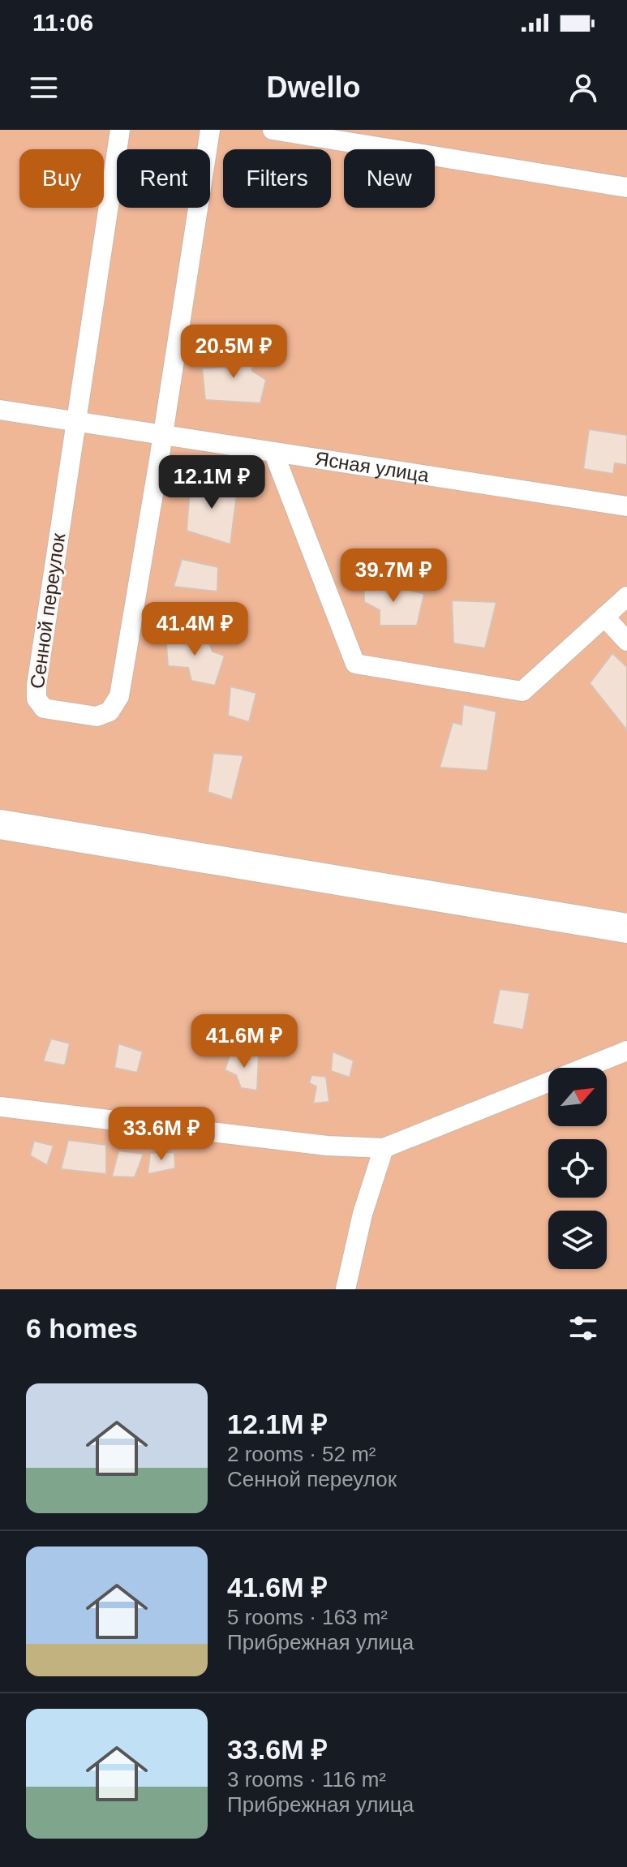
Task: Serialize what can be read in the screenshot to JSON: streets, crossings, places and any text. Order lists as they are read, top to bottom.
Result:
{
  "streets": {
    "street": ["Ясная улица", "Сенной переулок"]
  },
  "crossings": [
    ["Ясная улица", "Сенной переулок"]
  ],
  "north": "top right",
  "page": {
    "status": "11:06",
    "header": "Dwello",
    "chip": [
      "Buy",
      "Rent",
      "Filters",
      "New"
    ],
    "price": [
      "20.5M ₽",
      "12.1M ₽",
      "39.7M ₽",
      "41.4M ₽",
      "41.6M ₽",
      "33.6M ₽"
    ],
    "heading": "6 homes",
    "list": [
      {
        "name": "12.1M ₽",
        "note": "2 rooms · 52 m² · Сенной переулок"
      },
      {
        "name": "41.6M ₽",
        "note": "5 rooms · 163 m² · Прибрежная улица"
      },
      {
        "name": "33.6M ₽",
        "note": "3 rooms · 116 m² · Прибрежная улица"
      }
    ]
  }
}
